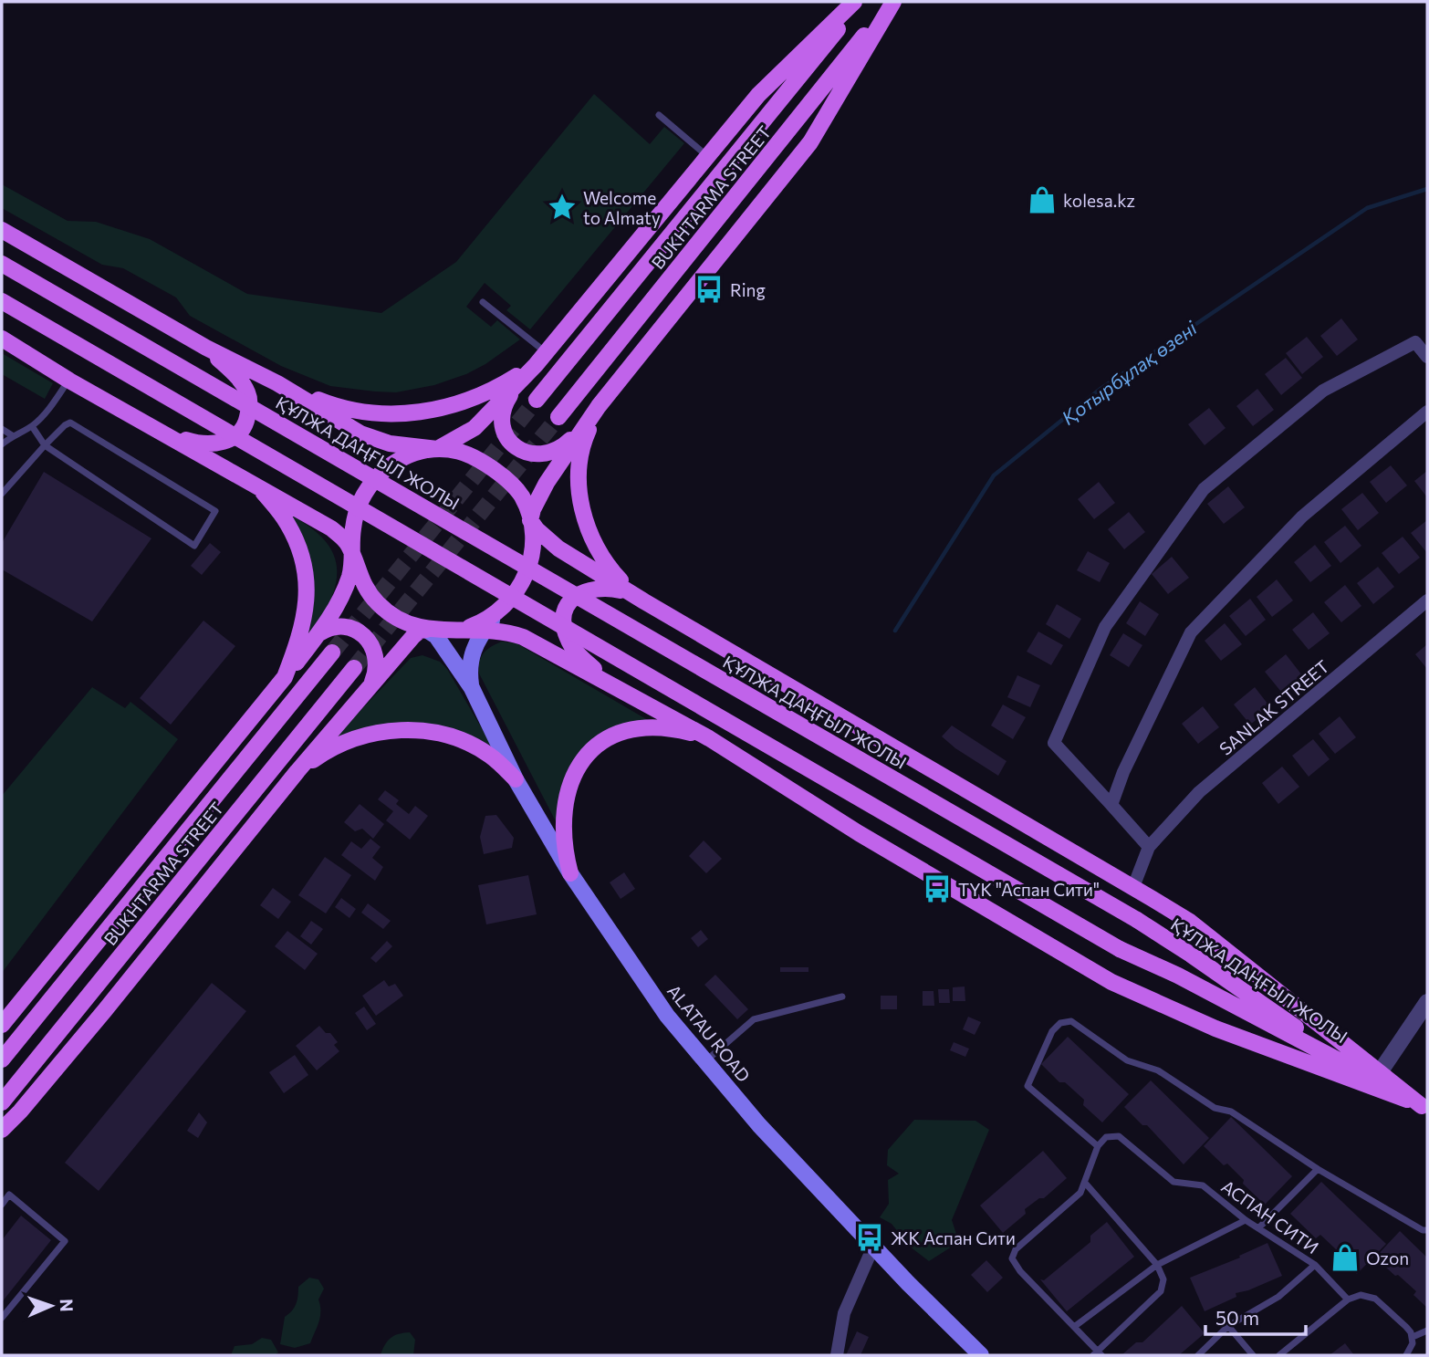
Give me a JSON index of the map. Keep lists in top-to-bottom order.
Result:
{
  "streets": {
    "main road": ["BUKHTARMA STREET", "ҚҰЛЖА ДАҢҒЫЛ ЖОЛЫ", "ALATAU ROAD"],
    "street": ["SANLAK STREET"],
    "lane": ["АСПАН СИТИ"]
  },
  "water": ["Қотырбұлақ өзені"],
  "places": {
    "shop": ["kolesa.kz", "Ozon"],
    "place": ["Welcome to Almaty"],
    "bus stop": ["Ring", "ТҮК \"Аспан Сити\"", "ЖК Аспан Сити"]
  },
  "scale_bar": "50 m",
  "north": "right"
}
